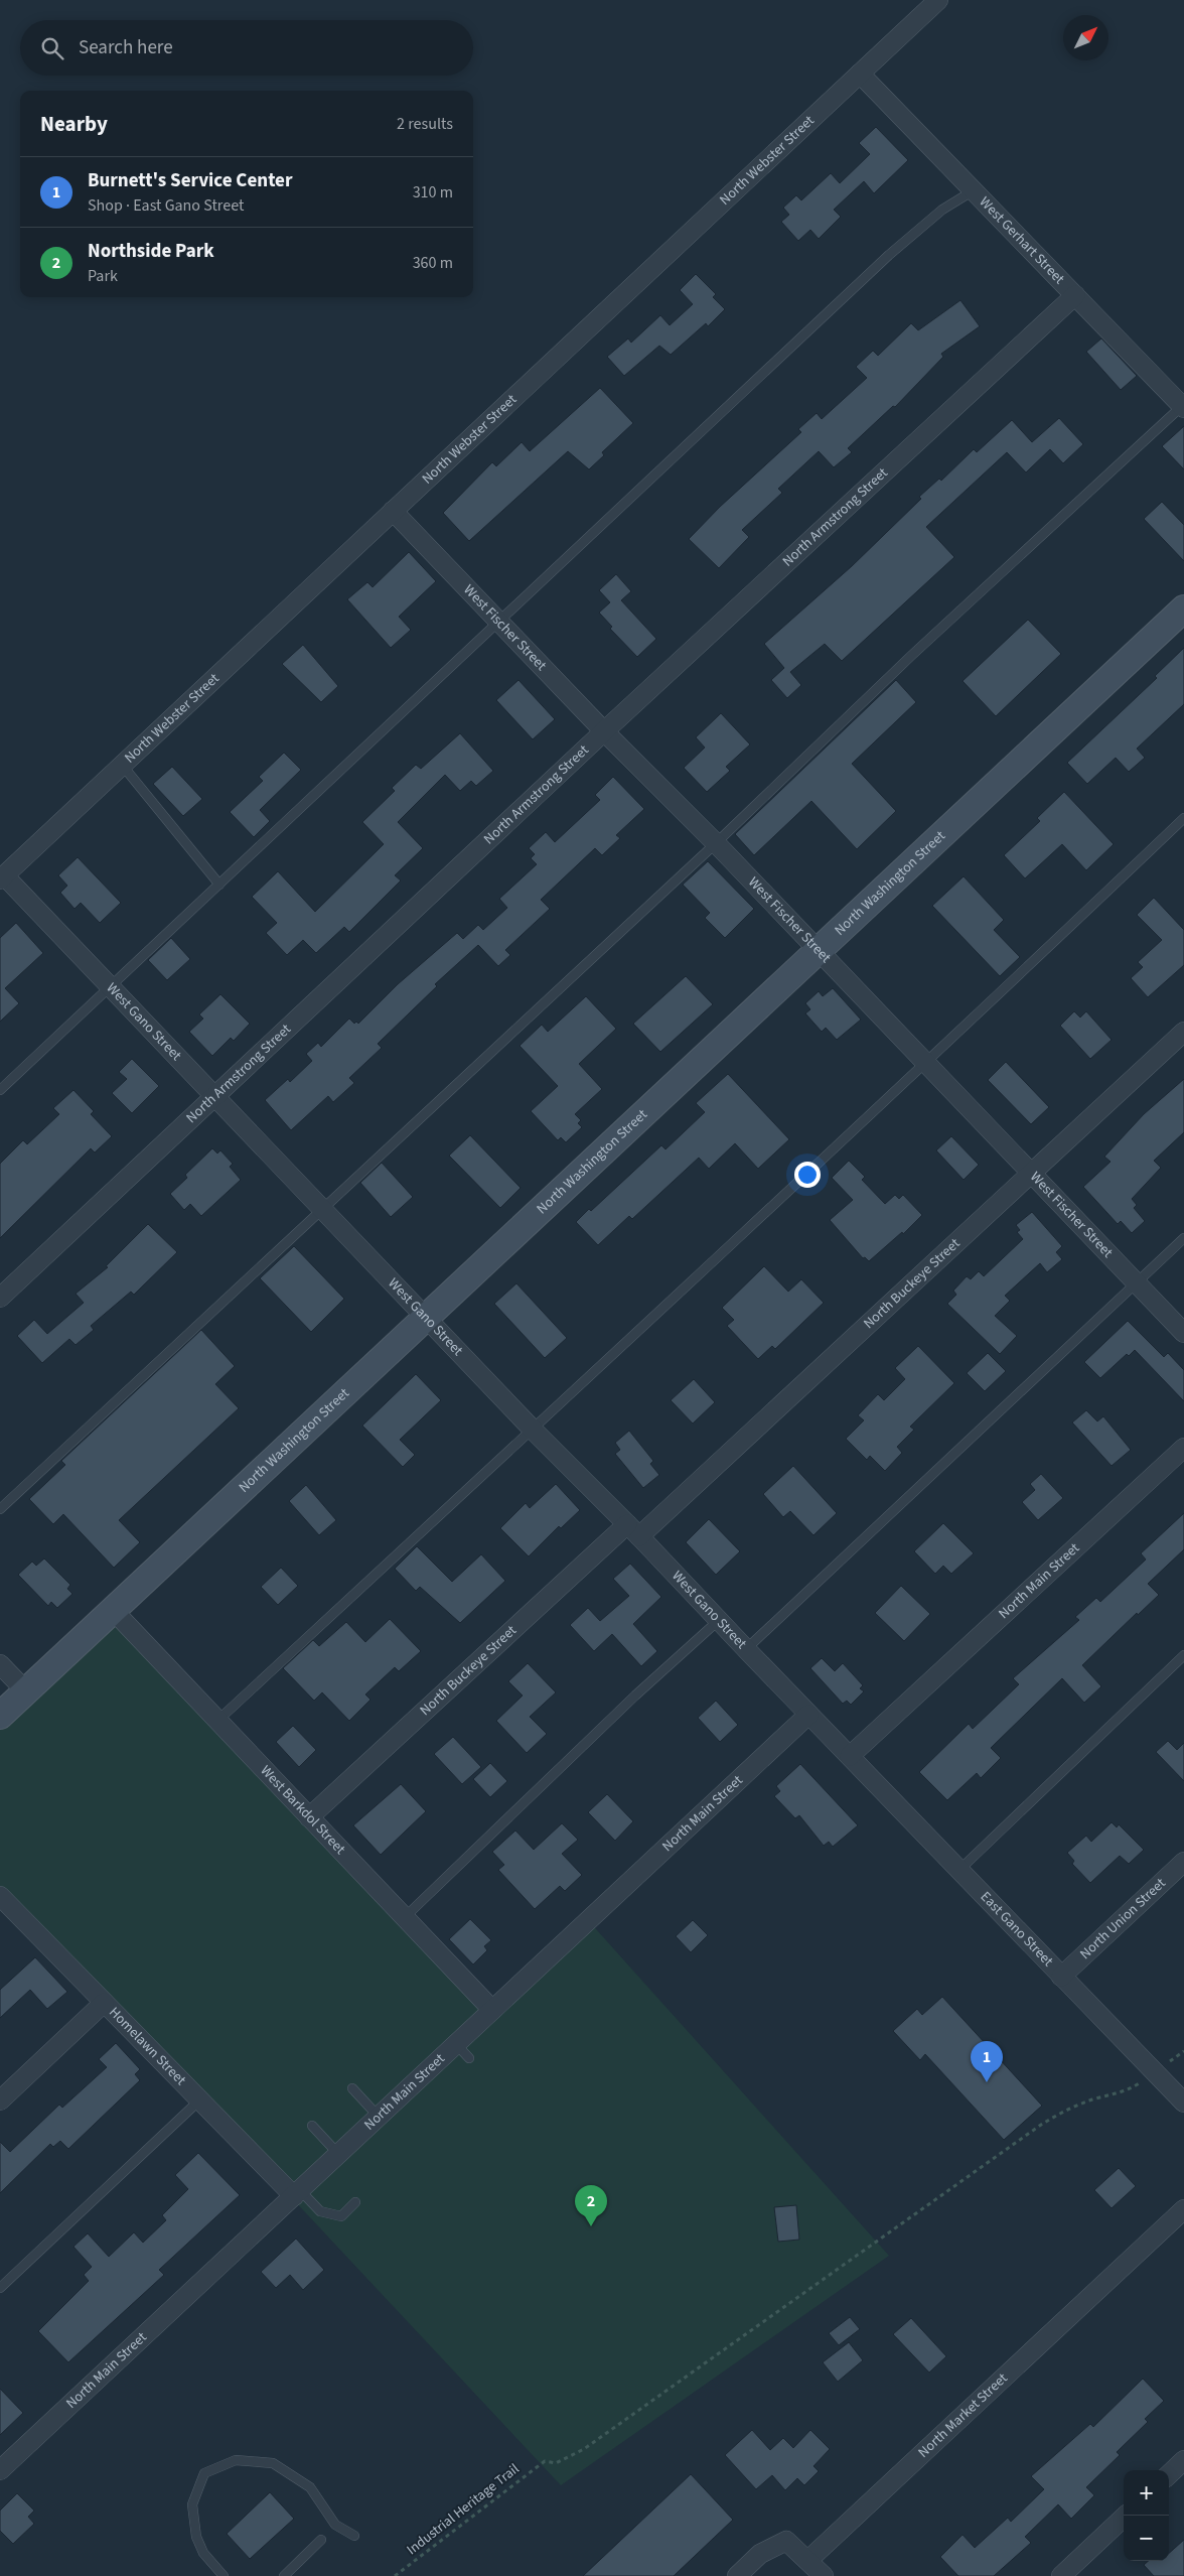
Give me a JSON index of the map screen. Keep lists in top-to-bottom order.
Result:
{
  "streets": {
    "main road": ["North Washington Street"],
    "street": [
      "North Webster Street",
      "West Gerhart Street",
      "North Armstrong Street",
      "West Fischer Street",
      "West Gano Street",
      "North Buckeye Street",
      "North Main Street",
      "West Barkdol Street",
      "North Union Street",
      "East Gano Street",
      "Homelawn Street",
      "North Market Street"
    ],
    "path": ["Industrial Heritage Trail"]
  },
  "crossings": [
    ["North Webster Street", "West Gerhart Street"],
    ["North Webster Street", "West Fischer Street"],
    ["North Webster Street", "West Gano Street"],
    ["West Gerhart Street", "North Armstrong Street"],
    ["North Armstrong Street", "West Fischer Street"],
    ["North Armstrong Street", "West Gano Street"],
    ["West Fischer Street", "North Washington Street"],
    ["West Fischer Street", "North Buckeye Street"],
    ["North Washington Street", "West Gano Street"],
    ["North Washington Street", "West Barkdol Street"],
    ["West Gano Street", "North Buckeye Street"],
    ["West Gano Street", "North Main Street"],
    ["West Gano Street", "East Gano Street"],
    ["North Buckeye Street", "West Barkdol Street"],
    ["North Main Street", "West Barkdol Street"],
    ["North Main Street", "East Gano Street"],
    ["North Main Street", "Homelawn Street"],
    ["North Union Street", "East Gano Street"]
  ],
  "north": "top right",
  "page": {
    "search": "Search here",
    "heading": ["Nearby", "2 results"],
    "list": [
      {
        "mark": "1",
        "name": "Burnett's Service Center",
        "note": "Shop · East Gano Street",
        "value": "310 m"
      },
      {
        "mark": "2",
        "name": "Northside Park",
        "note": "Park",
        "value": "360 m"
      }
    ],
    "pins": ["1", "2"],
    "map_buttons": ["+", "−"]
  }
}
